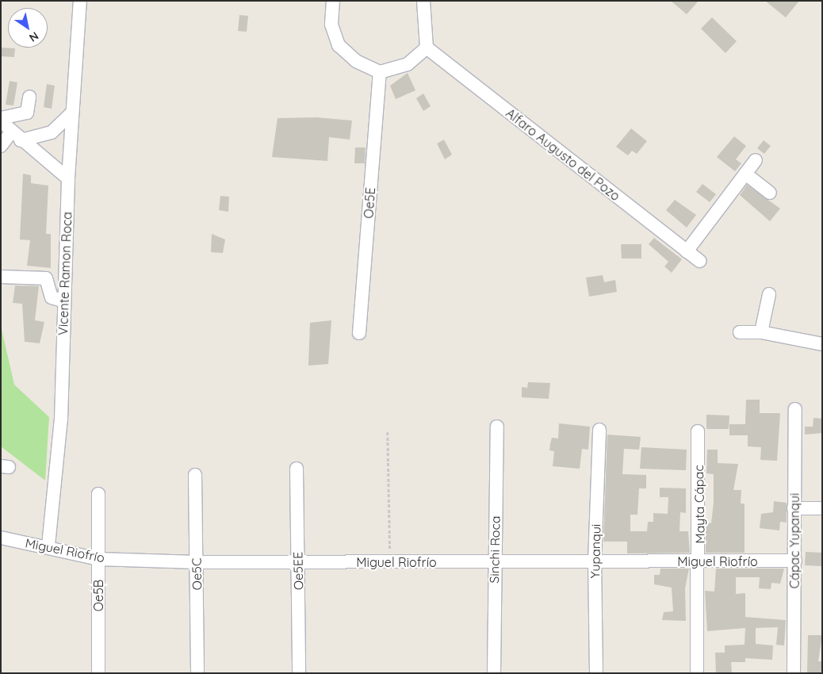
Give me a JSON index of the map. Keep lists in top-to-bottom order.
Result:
{
  "streets": {
    "street": [
      "Alfaro Augusto del Pozo",
      "Oe5E",
      "Vicente Ramon Roca",
      "Mayta Cápac",
      "Cápac Yupanqui",
      "Sinchi Roca",
      "Miguel Riofrío",
      "Yupanqui",
      "Oe5EE",
      "Oe5C",
      "Oe5B"
    ]
  },
  "crossings": [
    ["Vicente Ramon Roca", "Miguel Riofrío"],
    ["Mayta Cápac", "Miguel Riofrío"],
    ["Cápac Yupanqui", "Miguel Riofrío"],
    ["Sinchi Roca", "Miguel Riofrío"],
    ["Miguel Riofrío", "Yupanqui"],
    ["Miguel Riofrío", "Oe5EE"],
    ["Miguel Riofrío", "Oe5C"],
    ["Miguel Riofrío", "Oe5B"]
  ],
  "north": "bottom right"
}
